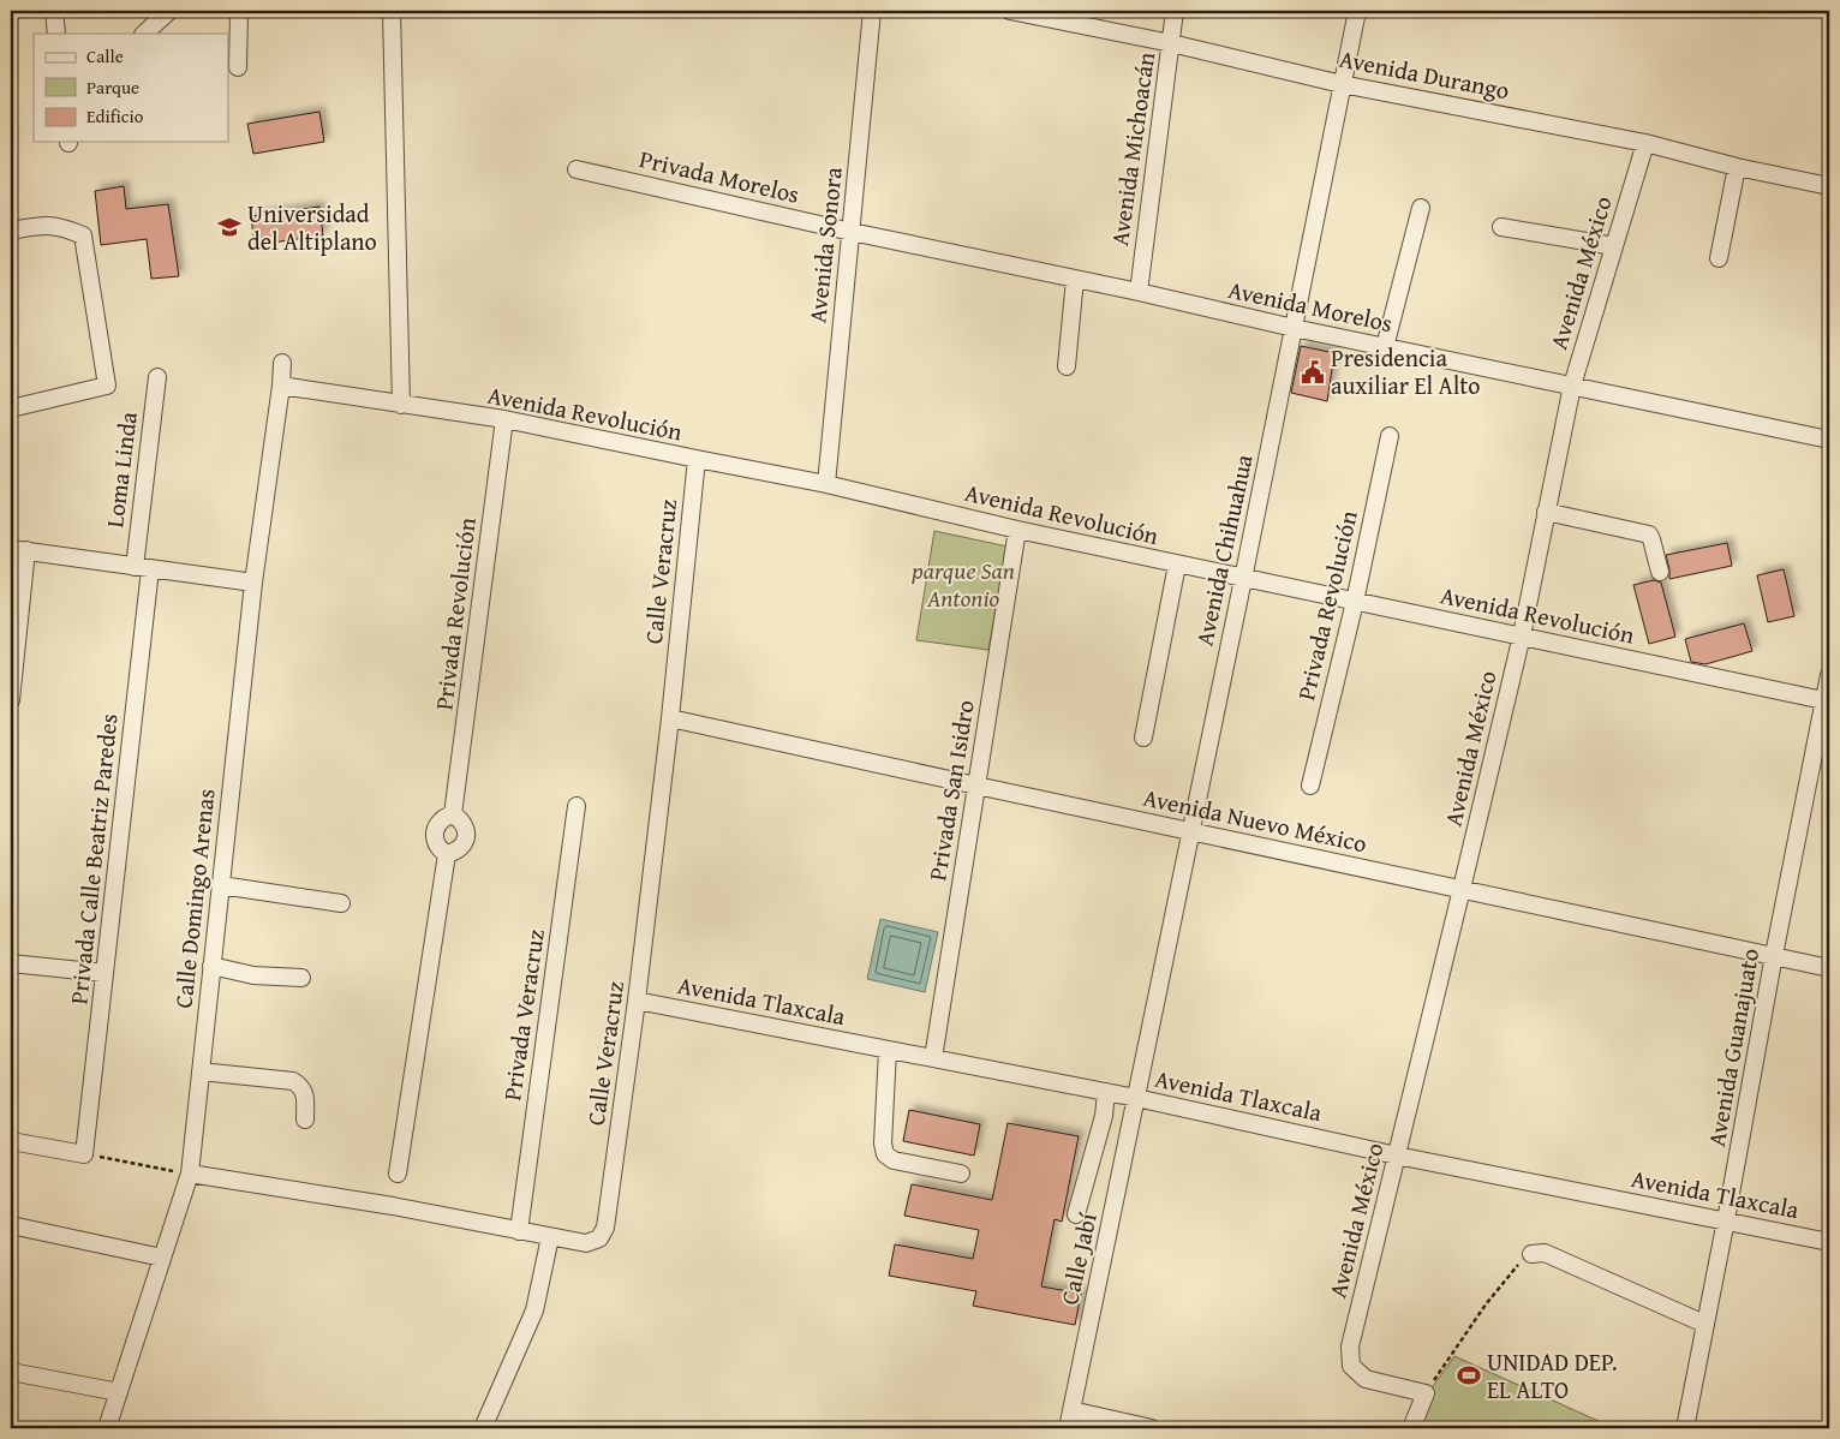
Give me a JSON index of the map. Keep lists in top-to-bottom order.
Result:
{
  "streets": {
    "street": [
      "Avenida Durango",
      "Avenida Michoacán",
      "Privada Morelos",
      "Avenida Sonora",
      "Avenida México",
      "Avenida Morelos",
      "Avenida Revolución",
      "Loma Linda",
      "Avenida Chihuahua",
      "Calle Veracruz",
      "Privada Revolución",
      "Privada San Isidro",
      "Avenida Nuevo México",
      "Privada Calle Beatriz Paredes",
      "Calle Domingo Arenas",
      "Avenida Tlaxcala",
      "Privada Veracruz",
      "Avenida Guanajuato",
      "Calle Jabí"
    ]
  },
  "crossings": [
    ["Avenida Durango", "Avenida Michoacán"],
    ["Avenida Durango", "Avenida México"],
    ["Avenida Durango", "Avenida Chihuahua"],
    ["Avenida Michoacán", "Avenida Morelos"],
    ["Privada Morelos", "Avenida Sonora"],
    ["Privada Morelos", "Avenida Morelos"],
    ["Avenida Sonora", "Avenida Morelos"],
    ["Avenida Sonora", "Avenida Revolución"],
    ["Avenida México", "Avenida Morelos"],
    ["Avenida México", "Avenida Revolución"],
    ["Avenida México", "Avenida Nuevo México"],
    ["Avenida México", "Avenida Tlaxcala"],
    ["Avenida Morelos", "Avenida Chihuahua"],
    ["Avenida Revolución", "Avenida Chihuahua"],
    ["Avenida Revolución", "Calle Veracruz"],
    ["Avenida Revolución", "Privada Revolución"],
    ["Avenida Revolución", "Privada San Isidro"],
    ["Avenida Revolución", "Calle Domingo Arenas"],
    ["Avenida Revolución", "Avenida Guanajuato"],
    ["Loma Linda", "Privada Calle Beatriz Paredes"],
    ["Avenida Chihuahua", "Avenida Nuevo México"],
    ["Avenida Chihuahua", "Avenida Tlaxcala"],
    ["Avenida Chihuahua", "Calle Jabí"],
    ["Calle Veracruz", "Avenida Nuevo México"],
    ["Calle Veracruz", "Calle Domingo Arenas"],
    ["Calle Veracruz", "Avenida Tlaxcala"],
    ["Calle Veracruz", "Privada Veracruz"],
    ["Privada San Isidro", "Avenida Nuevo México"],
    ["Privada San Isidro", "Avenida Tlaxcala"],
    ["Avenida Nuevo México", "Avenida Guanajuato"],
    ["Avenida Tlaxcala", "Avenida Guanajuato"],
    ["Avenida Tlaxcala", "Calle Jabí"]
  ],
  "parks": ["parque San Antonio"],
  "places": {
    "school or university": ["Universidad del Altiplano"],
    "public building": ["Presidencia auxiliar El Alto"],
    "sports": ["UNIDAD DEP. EL ALTO"]
  },
  "legend": ["Calle", "Parque", "Edificio"]
}
